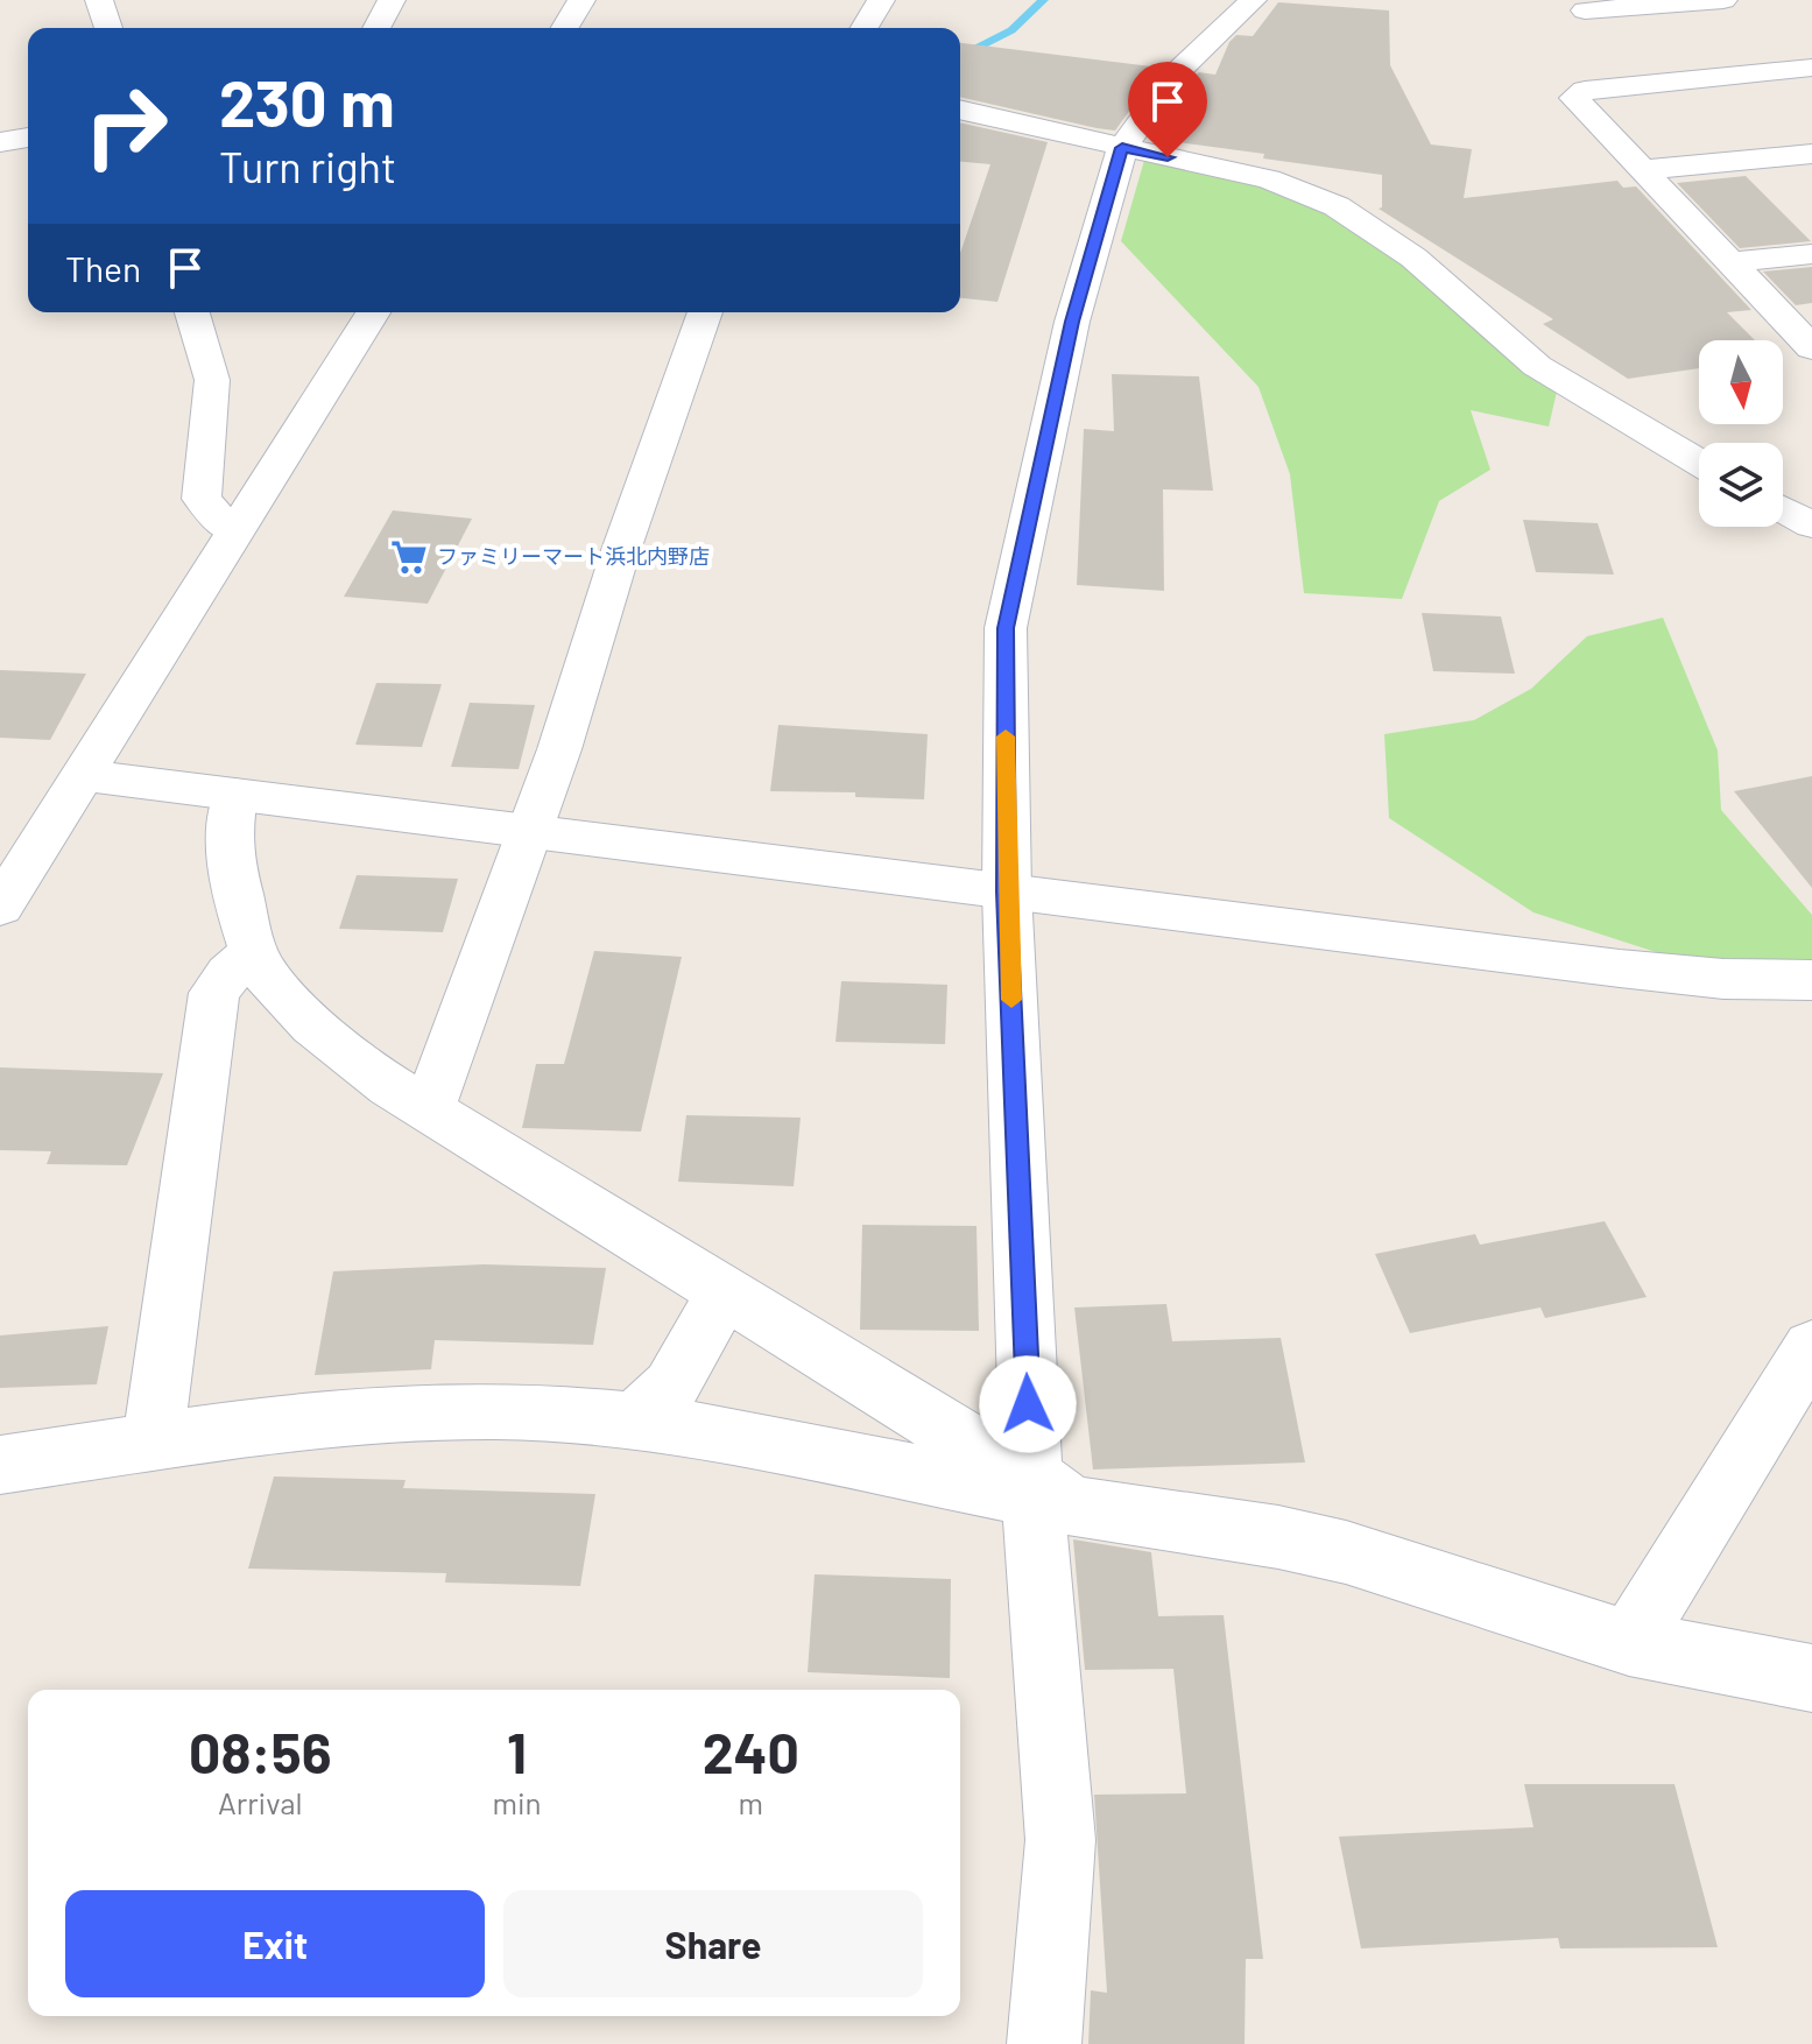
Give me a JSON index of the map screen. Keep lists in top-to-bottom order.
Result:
{
  "places": {
    "supermarket": ["ファミリーマート浜北内野店"]
  },
  "north": "bottom",
  "page": {
    "turn": ["230 m", "Turn right"],
    "then": "Then",
    "eta": [
      "08:56",
      "Arrival",
      "1",
      "min",
      "240",
      "m"
    ],
    "buttons": ["Exit", "Share"]
  }
}
